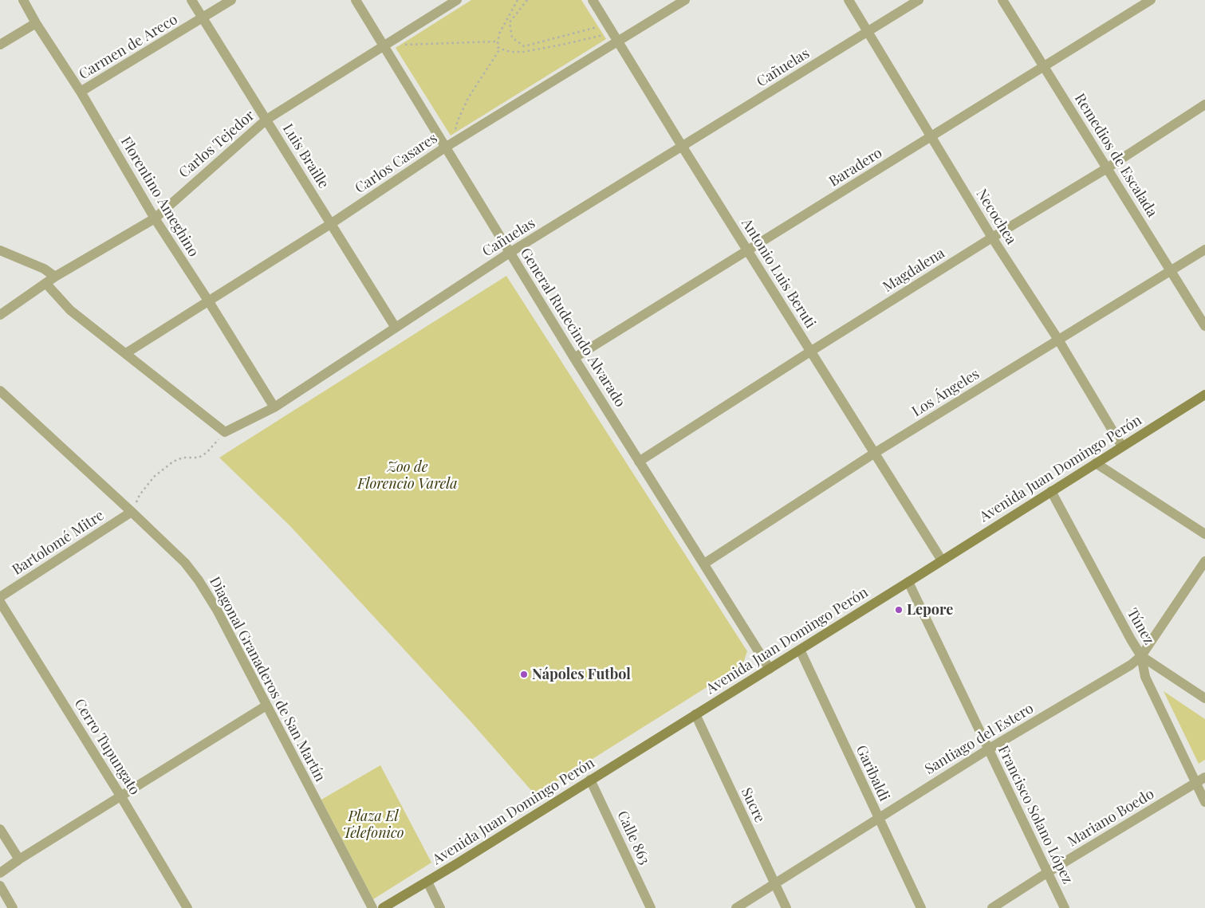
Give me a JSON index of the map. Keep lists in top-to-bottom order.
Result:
{
  "streets": {
    "main road": ["Avenida Juan Domingo Perón"],
    "street": [
      "Carmen de Areco",
      "Cañuelas",
      "Carlos Tejedor",
      "Remedios de Escalada",
      "Luis Braille",
      "Carlos Casares",
      "Baradero",
      "Florentino Ameghino",
      "Necochea",
      "Magdalena",
      "Antonio Luis Beruti",
      "General Rudecindo Alvarado",
      "Los Ángeles",
      "Bartolomé Mitre",
      "Túnez",
      "Diagonal Granaderos de San Martín",
      "Santiago del Estero",
      "Cerro Tupungato",
      "Garibaldi",
      "Sucre",
      "Francisco Solano López",
      "Mariano Boedo",
      "Calle 863"
    ]
  },
  "crossings": [
    ["Carmen de Areco", "Luis Braille"],
    ["Carmen de Areco", "Florentino Ameghino"],
    ["Cañuelas", "Luis Braille"],
    ["Cañuelas", "Florentino Ameghino"],
    ["Cañuelas", "Necochea"],
    ["Cañuelas", "Antonio Luis Beruti"],
    ["Cañuelas", "General Rudecindo Alvarado"],
    ["Carlos Tejedor", "Luis Braille"],
    ["Carlos Tejedor", "Florentino Ameghino"],
    ["Carlos Tejedor", "General Rudecindo Alvarado"],
    ["Remedios de Escalada", "Baradero"],
    ["Remedios de Escalada", "Magdalena"],
    ["Remedios de Escalada", "Los Ángeles"],
    ["Luis Braille", "Carlos Casares"],
    ["Carlos Casares", "Florentino Ameghino"],
    ["Carlos Casares", "Antonio Luis Beruti"],
    ["Carlos Casares", "General Rudecindo Alvarado"],
    ["Baradero", "Necochea"],
    ["Baradero", "Antonio Luis Beruti"],
    ["Baradero", "General Rudecindo Alvarado"],
    ["Necochea", "Magdalena"],
    ["Necochea", "Los Ángeles"],
    ["Necochea", "Avenida Juan Domingo Perón"],
    ["Magdalena", "Antonio Luis Beruti"],
    ["Magdalena", "General Rudecindo Alvarado"],
    ["Antonio Luis Beruti", "Los Ángeles"],
    ["Antonio Luis Beruti", "Avenida Juan Domingo Perón"],
    ["General Rudecindo Alvarado", "Los Ángeles"],
    ["General Rudecindo Alvarado", "Avenida Juan Domingo Perón"],
    ["Avenida Juan Domingo Perón", "Túnez"],
    ["Avenida Juan Domingo Perón", "Garibaldi"],
    ["Avenida Juan Domingo Perón", "Sucre"],
    ["Avenida Juan Domingo Perón", "Francisco Solano López"],
    ["Avenida Juan Domingo Perón", "Calle 863"],
    ["Bartolomé Mitre", "Diagonal Granaderos de San Martín"],
    ["Túnez", "Santiago del Estero"],
    ["Túnez", "Mariano Boedo"],
    ["Santiago del Estero", "Garibaldi"],
    ["Santiago del Estero", "Sucre"],
    ["Santiago del Estero", "Francisco Solano López"],
    ["Francisco Solano López", "Mariano Boedo"]
  ],
  "parks": ["Zoo de Florencio Varela", "Plaza El Telefonico"],
  "places": ["Lepore", "Nápoles Futbol"]
}
